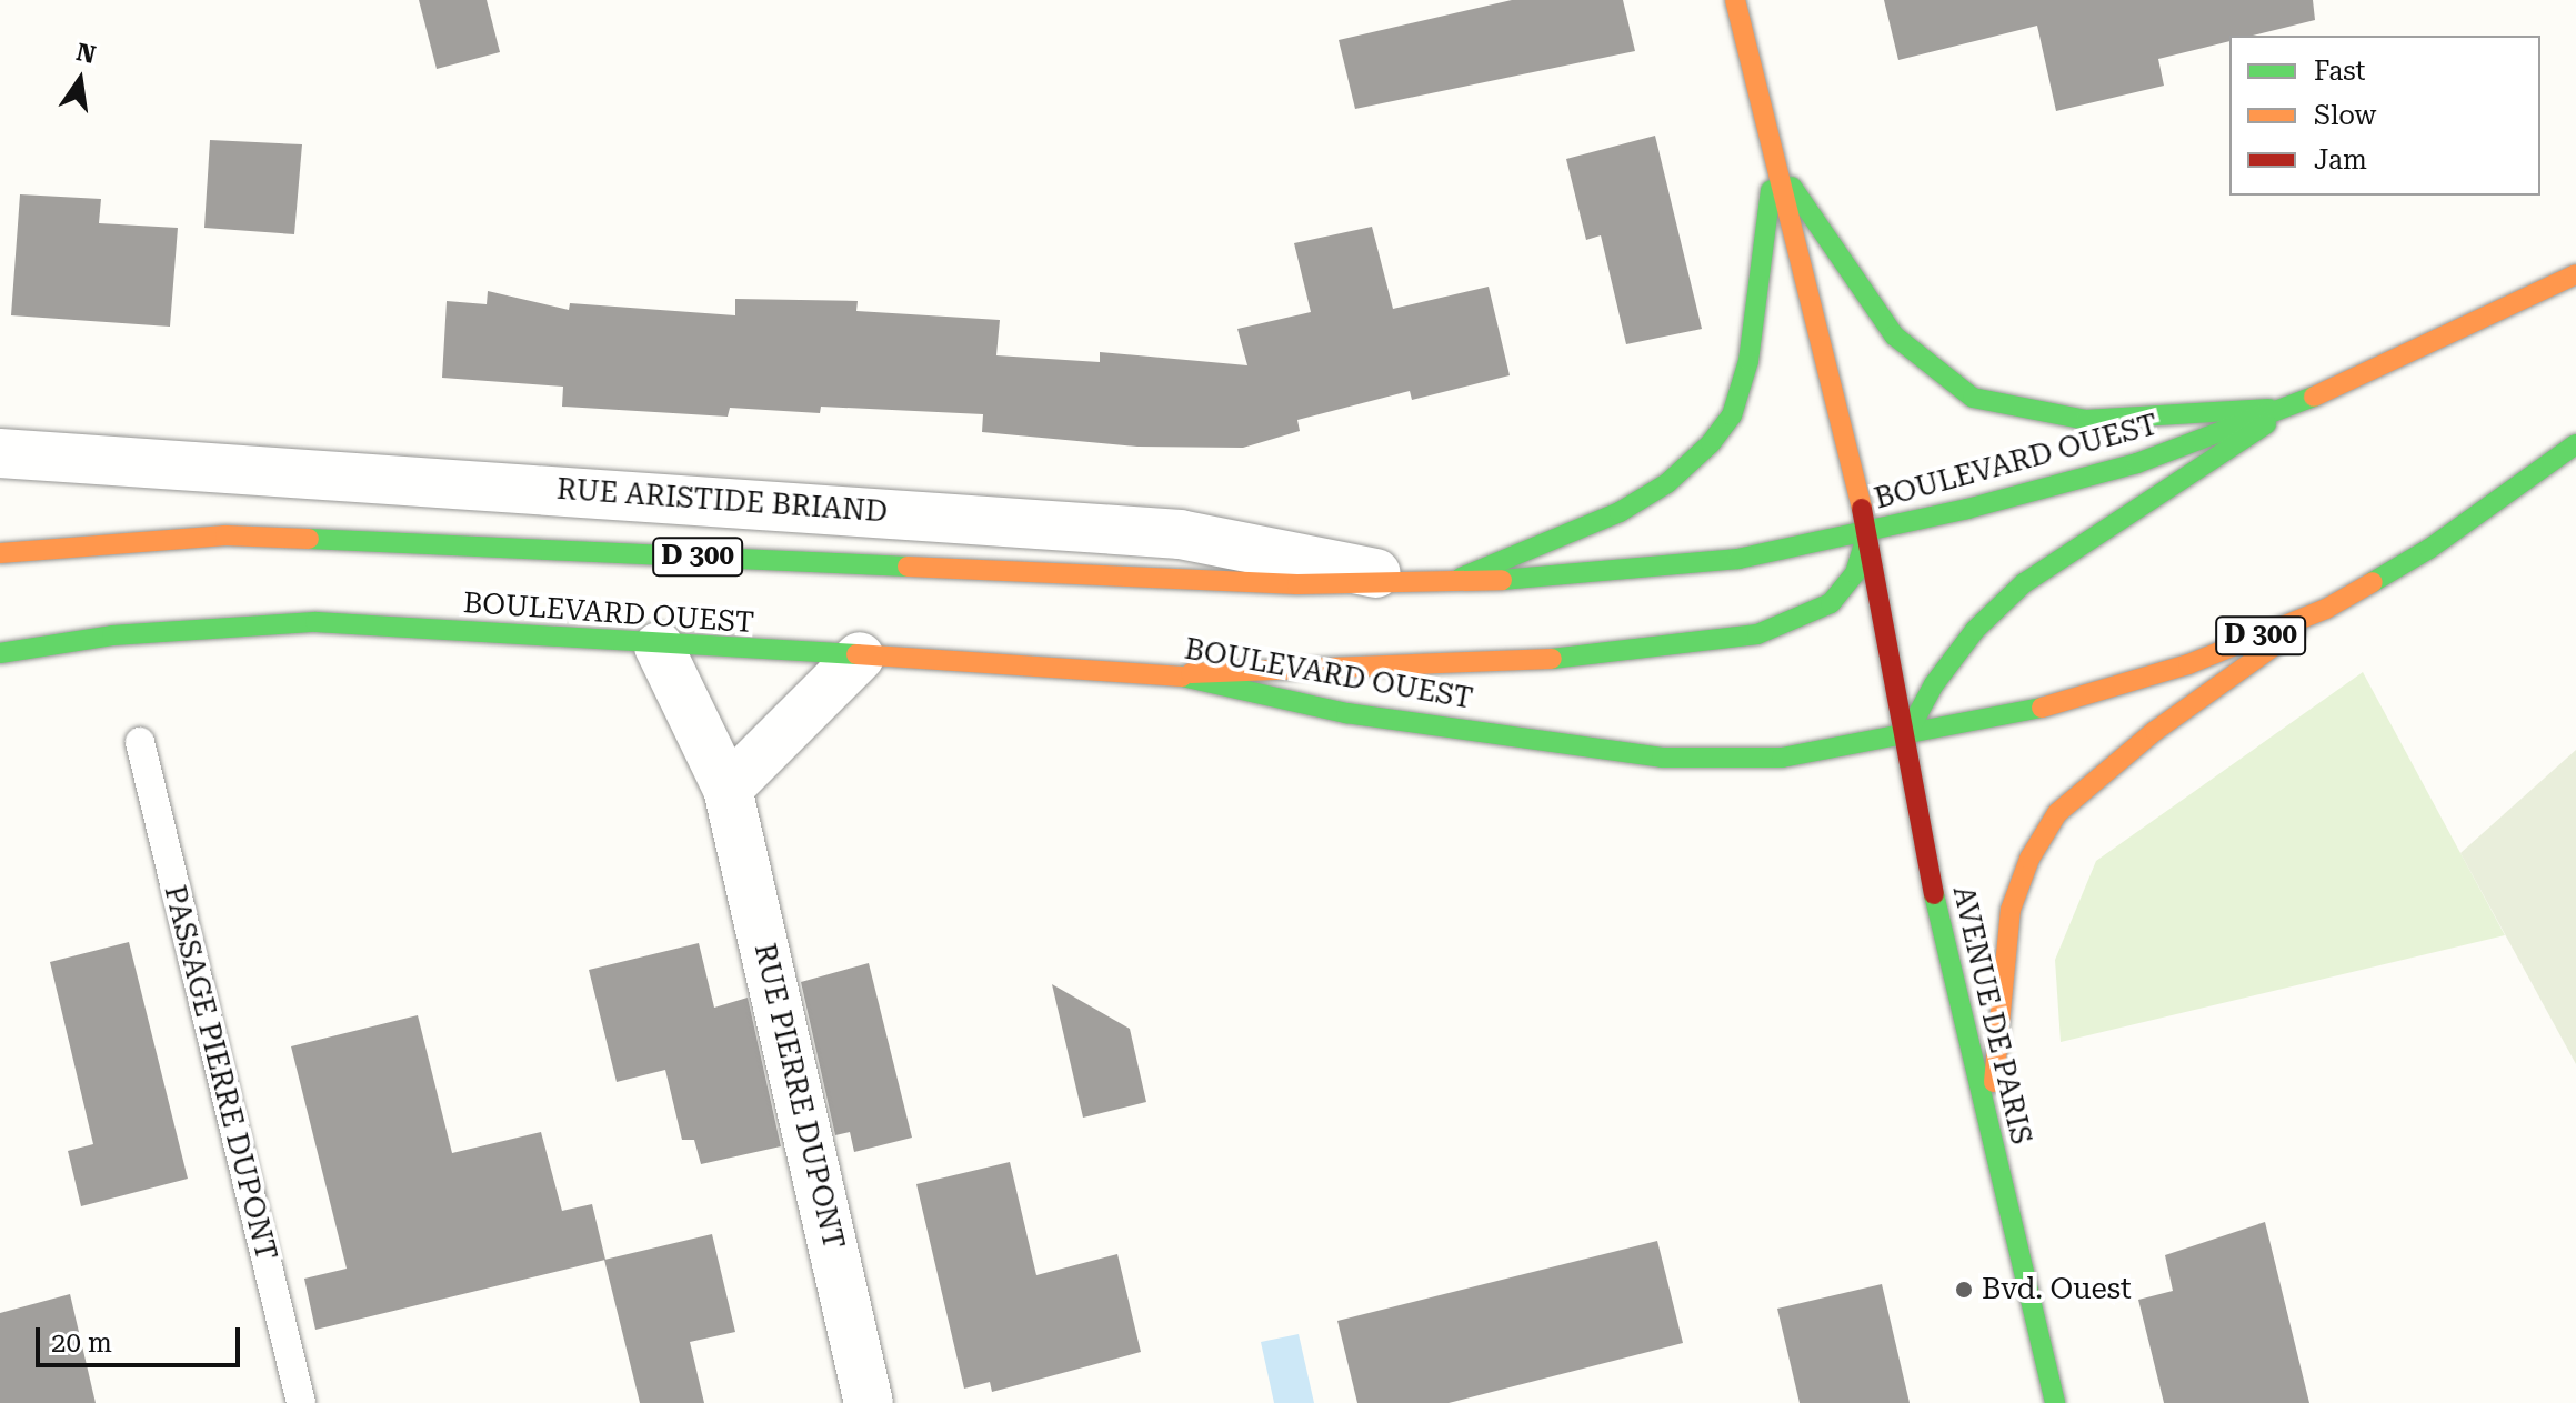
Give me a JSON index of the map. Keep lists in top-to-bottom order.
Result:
{
  "streets": {
    "main road": ["BOULEVARD OUEST", "D 300", "AVENUE DE PARIS"],
    "street": ["RUE ARISTIDE BRIAND", "RUE PIERRE DUPONT"],
    "lane": ["PASSAGE PIERRE DUPONT"]
  },
  "crossings": [
    ["BOULEVARD OUEST", "RUE ARISTIDE BRIAND"],
    ["BOULEVARD OUEST", "AVENUE DE PARIS"],
    ["BOULEVARD OUEST", "RUE PIERRE DUPONT"]
  ],
  "places": ["Bvd. Ouest"],
  "legend": ["Fast", "Slow", "Jam"],
  "scale_bar": "20 m",
  "north": "top"
}
